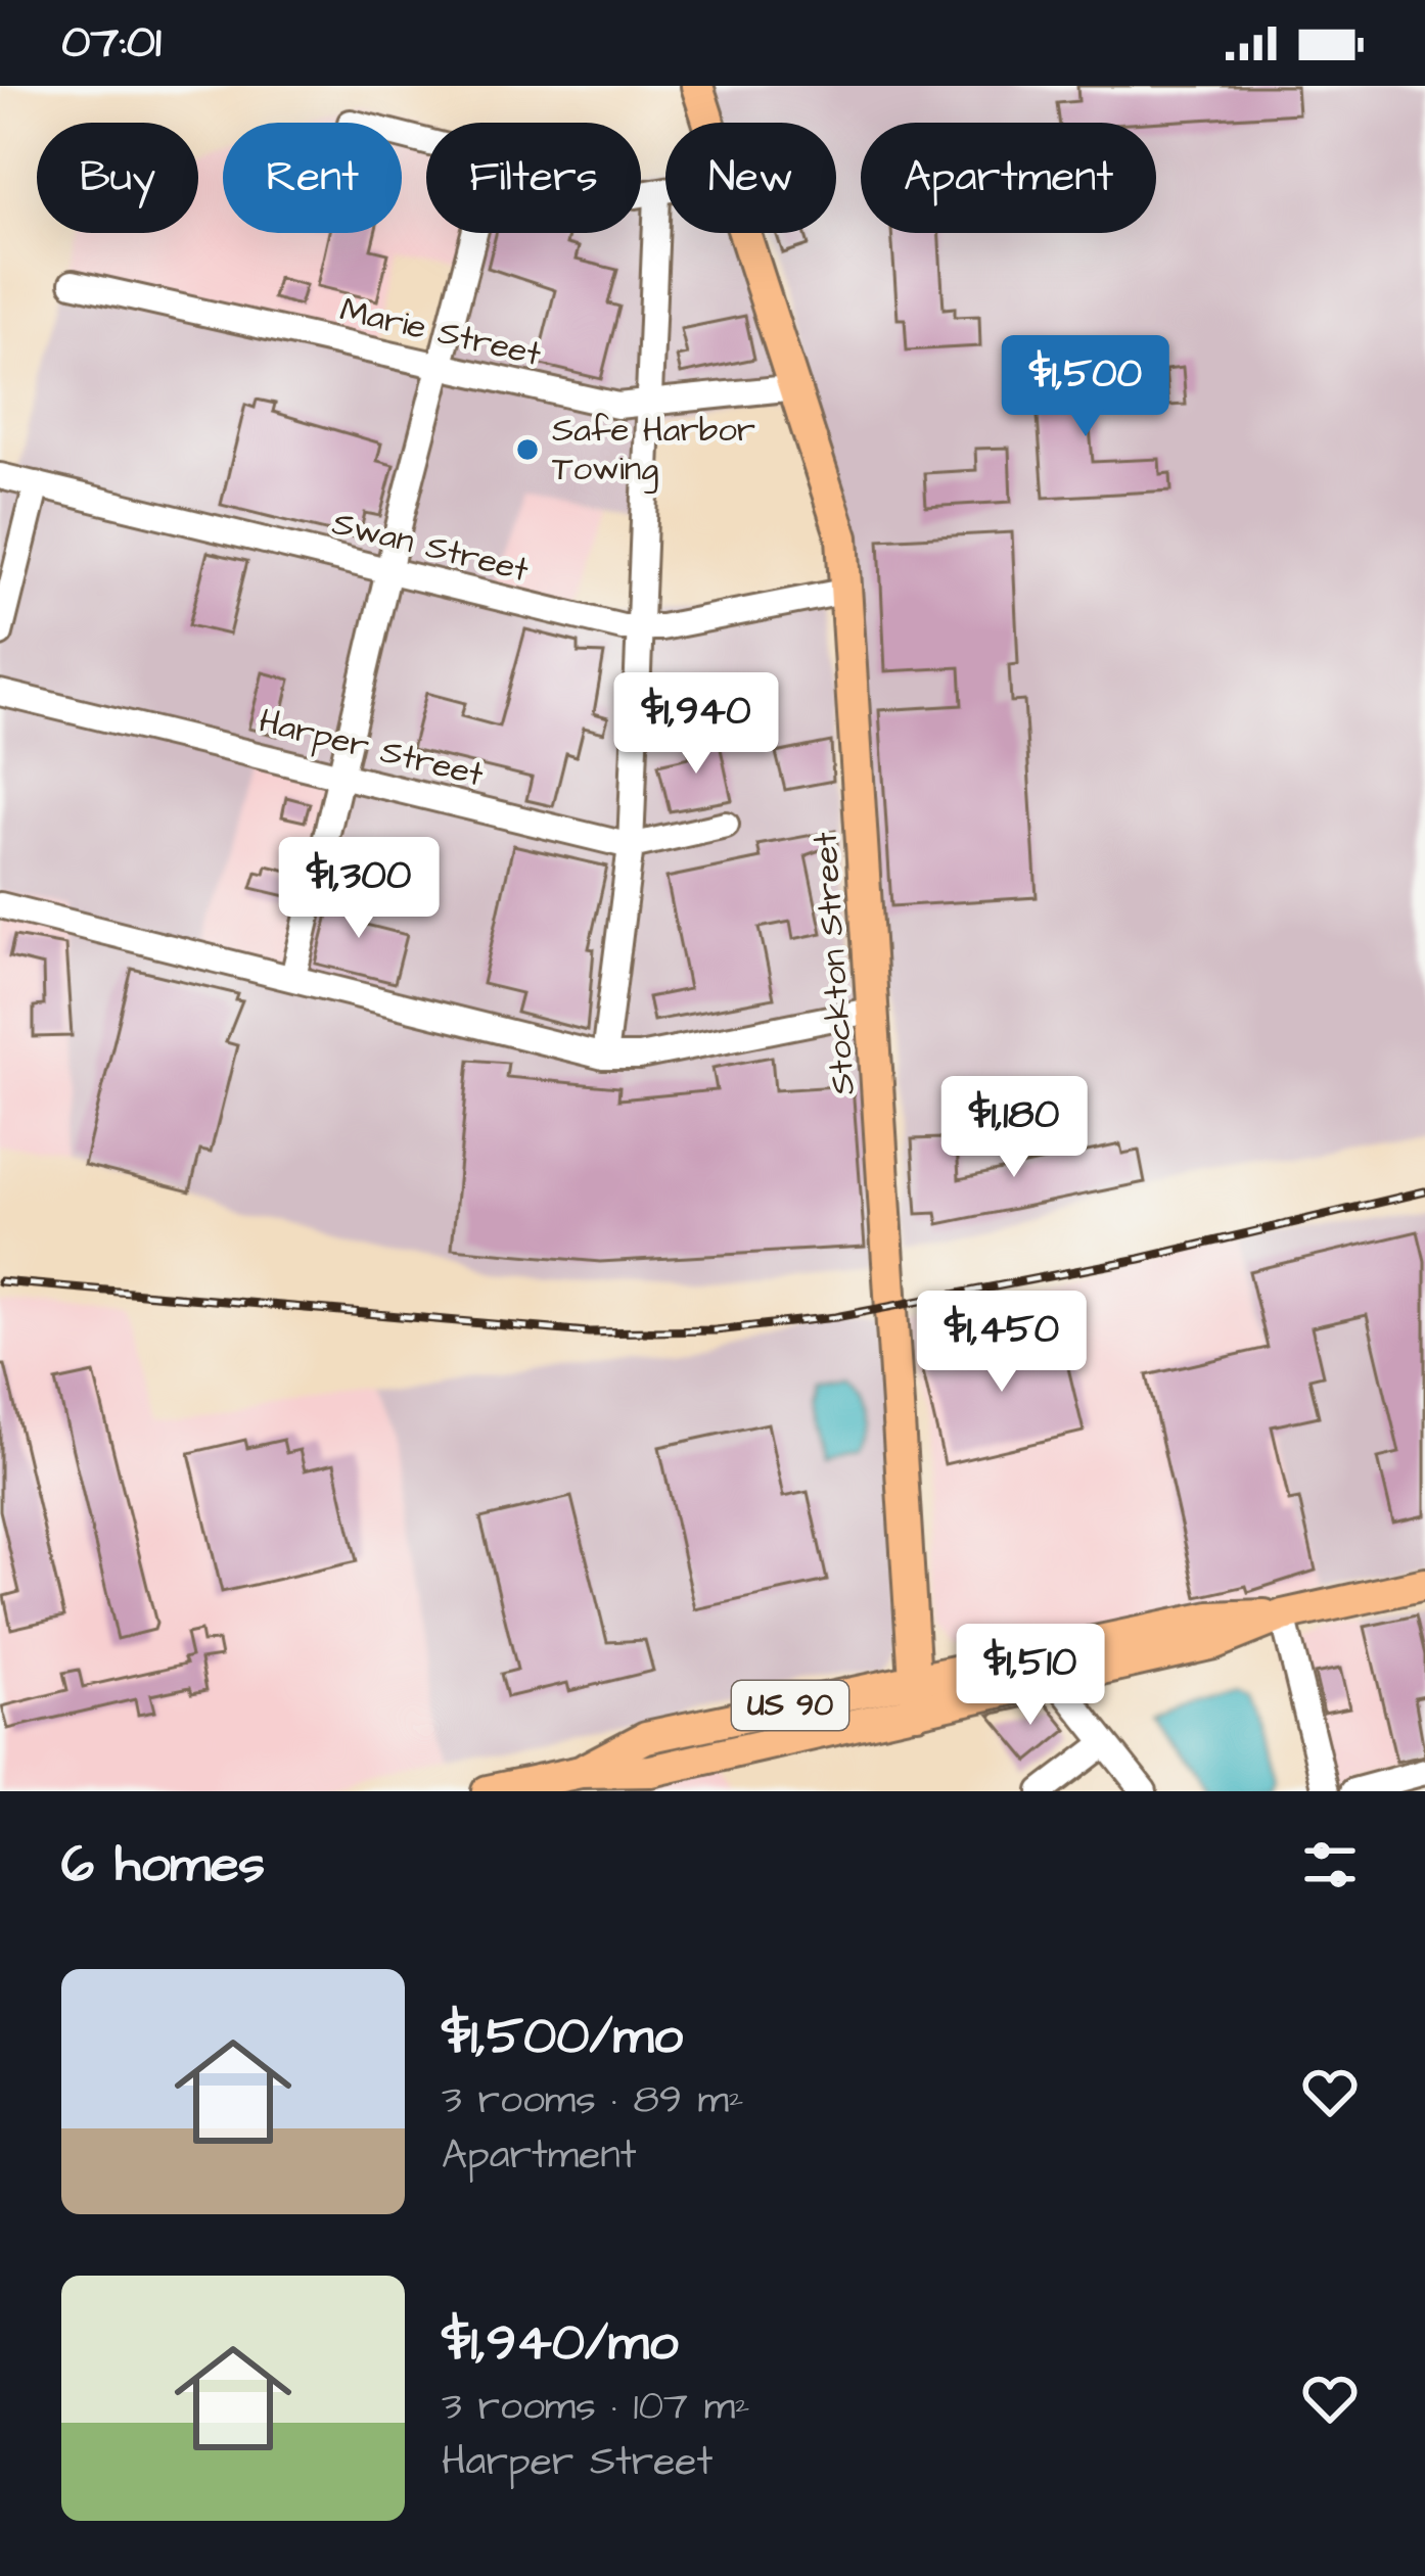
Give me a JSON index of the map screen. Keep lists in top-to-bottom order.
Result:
{
  "streets": {
    "main road": ["Stockton Street", "US 90"],
    "street": ["Marie Street", "Swan Street", "Harper Street"]
  },
  "crossings": [
    ["Marie Street", "Stockton Street"],
    ["Swan Street", "Stockton Street"],
    ["Stockton Street", "US 90"]
  ],
  "places": ["Safe Harbor Towing"],
  "page": {
    "status": "07:01",
    "chip": [
      "Buy",
      "Rent",
      "Filters",
      "New",
      "Apartment"
    ],
    "price": [
      "$1,500",
      "$1,940",
      "$1,300",
      "$1,180",
      "$1,450",
      "$1,510"
    ],
    "heading": "6 homes",
    "list": [
      {
        "name": "$1,500/mo",
        "note": "3 rooms · 89 m² · Apartment"
      },
      {
        "name": "$1,940/mo",
        "note": "3 rooms · 107 m² · Harper Street"
      }
    ]
  }
}
